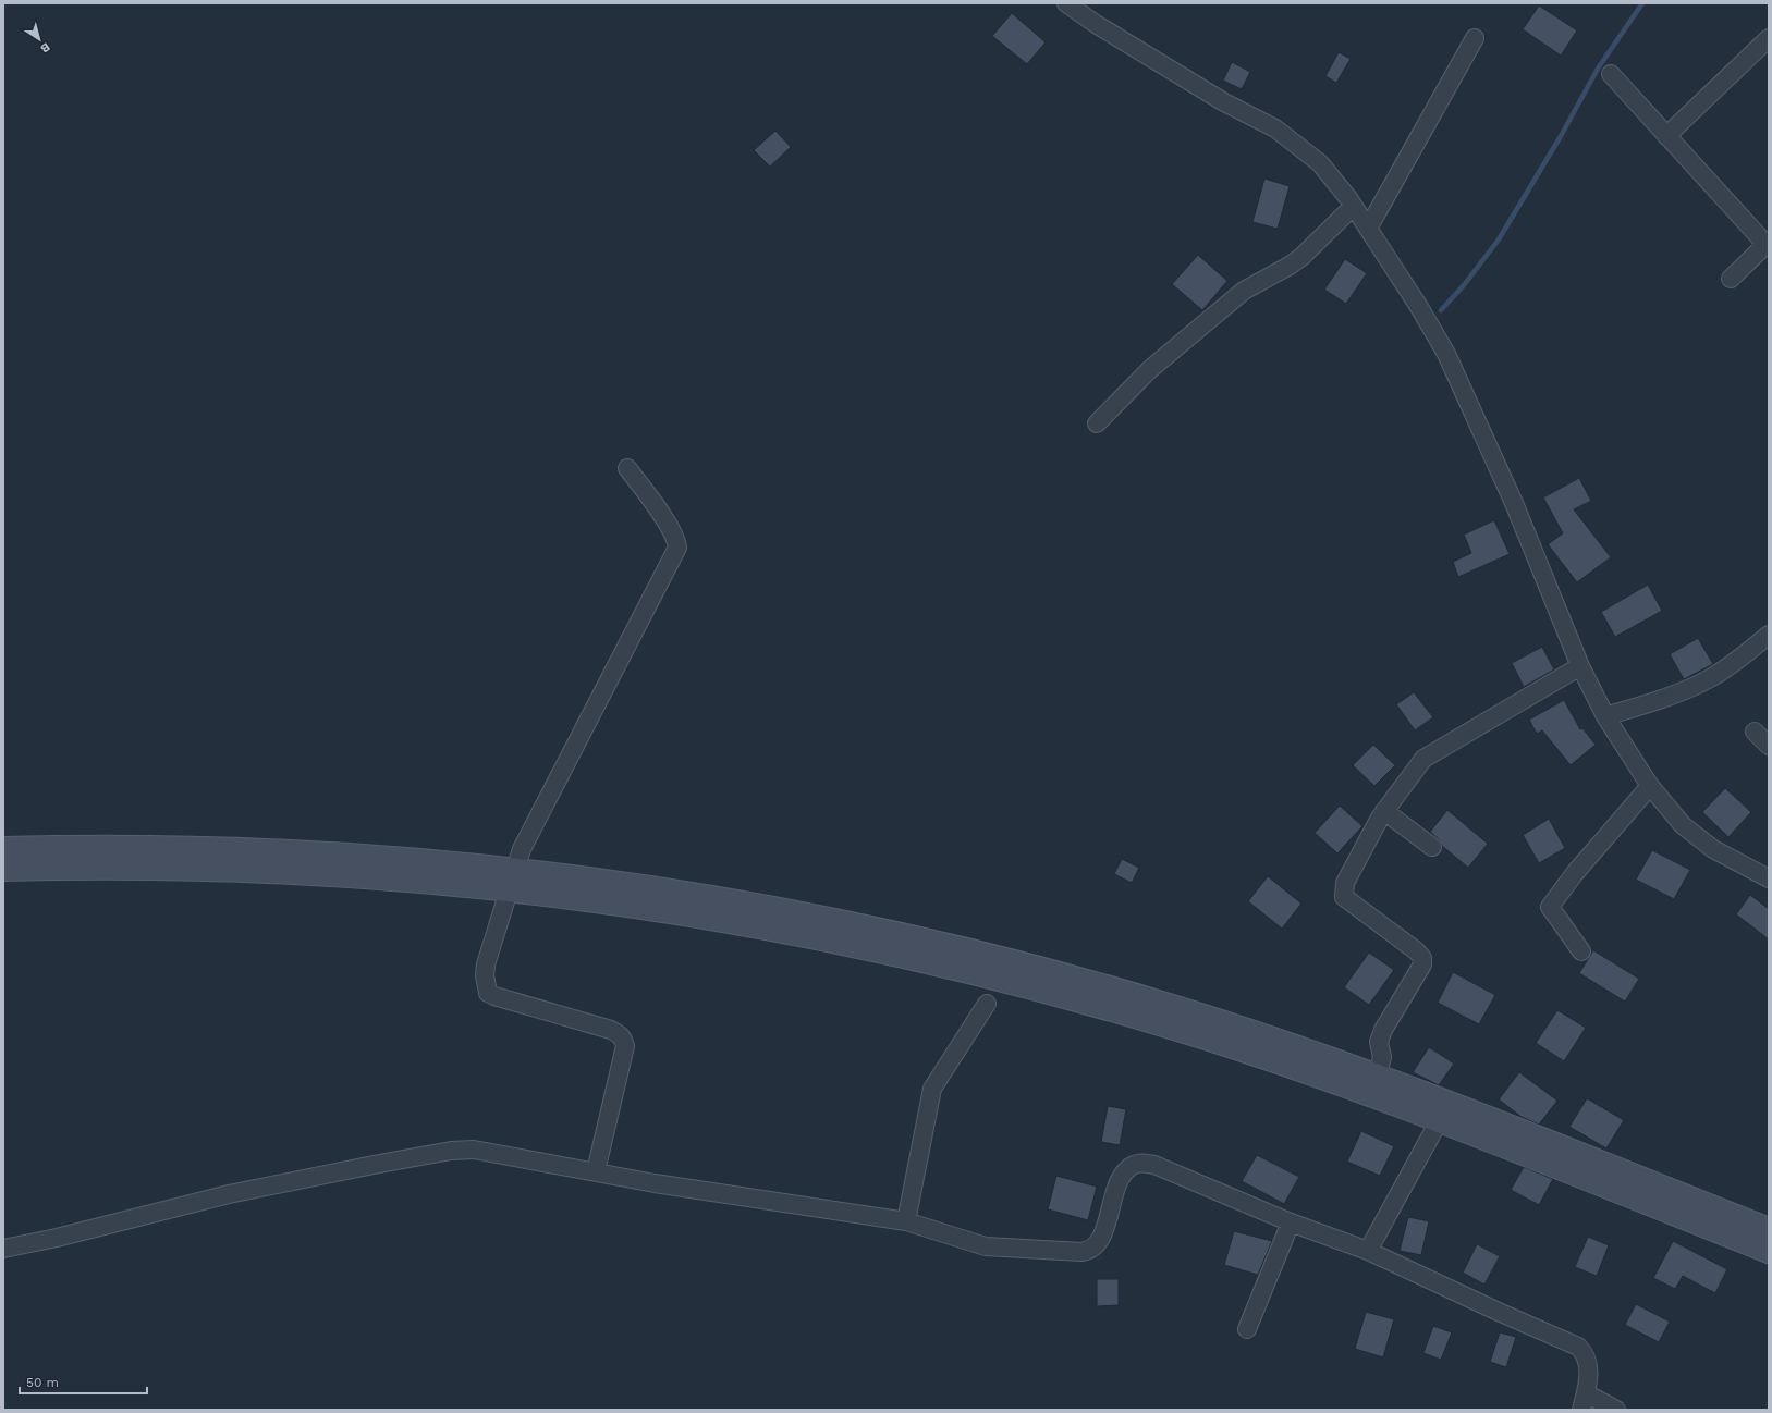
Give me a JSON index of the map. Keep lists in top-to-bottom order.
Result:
{
  "scale_bar": "50 m",
  "north": "bottom right"
}
